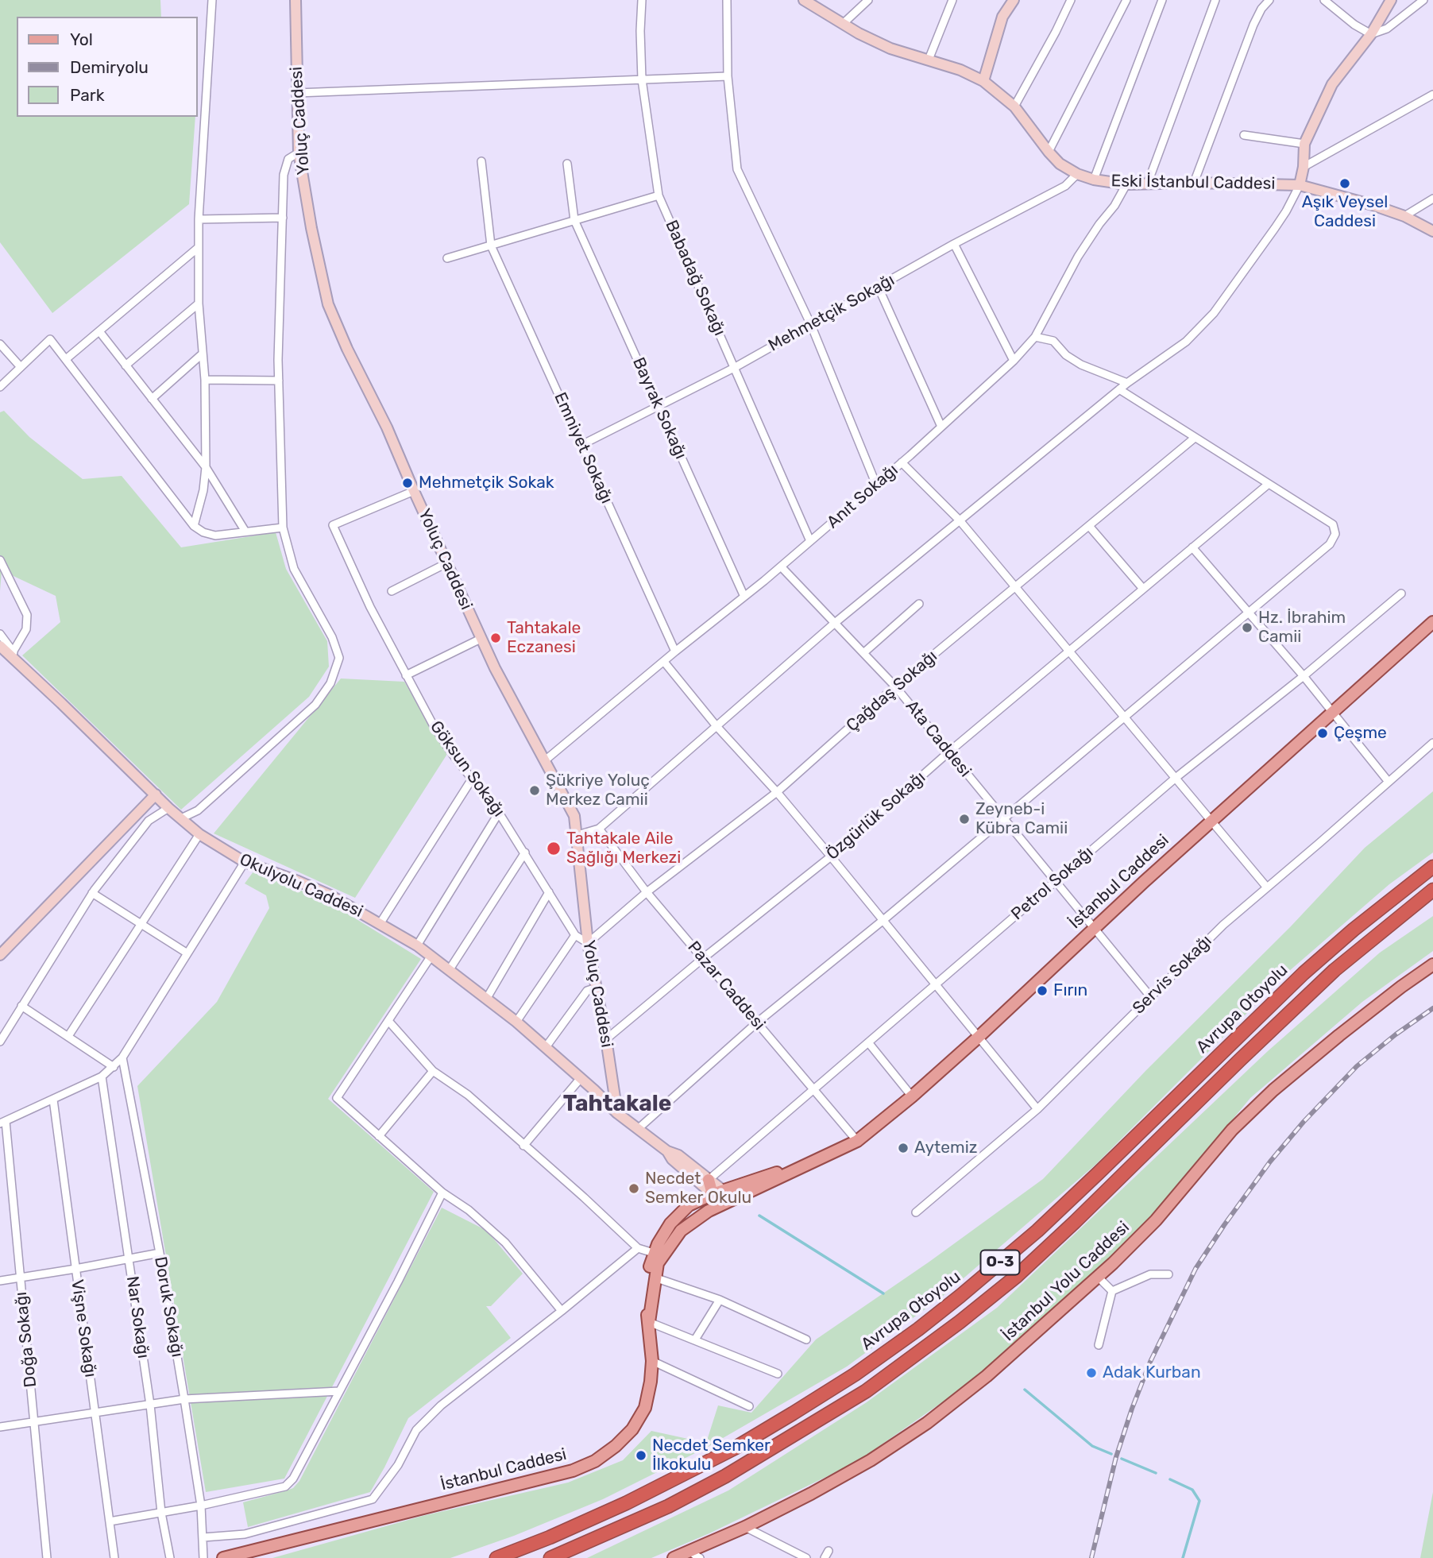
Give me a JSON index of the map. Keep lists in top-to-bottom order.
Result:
{
  "streets": {
    "highway": ["Avrupa Otoyolu", "O-3"],
    "main road": ["İstanbul Caddesi", "İstanbul Yolu Caddesi"],
    "street": [
      "Yoluç Caddesi",
      "Eski İstanbul Caddesi",
      "Babadağ Sokağı",
      "Mehmetçik Sokağı",
      "Bayrak Sokağı",
      "Emniyet Sokağı",
      "Anıt Sokağı",
      "Çağdaş Sokağı",
      "Ata Caddesi",
      "Göksun Sokağı",
      "Özgürlük Sokağı",
      "Petrol Sokağı",
      "Okulyolu Caddesi",
      "Servis Sokağı",
      "Pazar Caddesi",
      "Doruk Sokağı",
      "Nar Sokağı",
      "Vişne Sokağı",
      "Doğa Sokağı"
    ]
  },
  "crossings": [
    ["Yoluç Caddesi", "Anıt Sokağı"],
    ["Yoluç Caddesi", "Çağdaş Sokağı"],
    ["Yoluç Caddesi", "Göksun Sokağı"],
    ["Yoluç Caddesi", "Özgürlük Sokağı"],
    ["Yoluç Caddesi", "Okulyolu Caddesi"],
    ["Eski İstanbul Caddesi", "Mehmetçik Sokağı"],
    ["Eski İstanbul Caddesi", "Anıt Sokağı"],
    ["Babadağ Sokağı", "Mehmetçik Sokağı"],
    ["Babadağ Sokağı", "Anıt Sokağı"],
    ["Mehmetçik Sokağı", "Bayrak Sokağı"],
    ["Mehmetçik Sokağı", "Emniyet Sokağı"],
    ["Bayrak Sokağı", "Anıt Sokağı"],
    ["Emniyet Sokağı", "Anıt Sokağı"],
    ["Anıt Sokağı", "Ata Caddesi"],
    ["Çağdaş Sokağı", "Ata Caddesi"],
    ["Çağdaş Sokağı", "Göksun Sokağı"],
    ["Çağdaş Sokağı", "Pazar Caddesi"],
    ["Ata Caddesi", "Özgürlük Sokağı"],
    ["Ata Caddesi", "İstanbul Caddesi"],
    ["Ata Caddesi", "Petrol Sokağı"],
    ["Ata Caddesi", "Servis Sokağı"],
    ["Özgürlük Sokağı", "Pazar Caddesi"],
    ["İstanbul Caddesi", "Pazar Caddesi"],
    ["Petrol Sokağı", "Pazar Caddesi"]
  ],
  "districts": ["Tahtakale"],
  "places": [
    "Aşık Veysel Caddesi",
    "Mehmetçik Sokak",
    "Hz. İbrahim Camii",
    "Tahtakale Eczanesi",
    "Çeşme",
    "Şükriye Yoluç Merkez Camii",
    "Zeyneb-i Kübra Camii",
    "Tahtakale Aile Sağlığı Merkezi",
    "Fırın",
    "Aytemiz",
    "Necdet Semker Okulu",
    "Adak Kurban",
    "Necdet Semker İlkokulu"
  ],
  "legend": ["Yol", "Demiryolu", "Park"]
}
